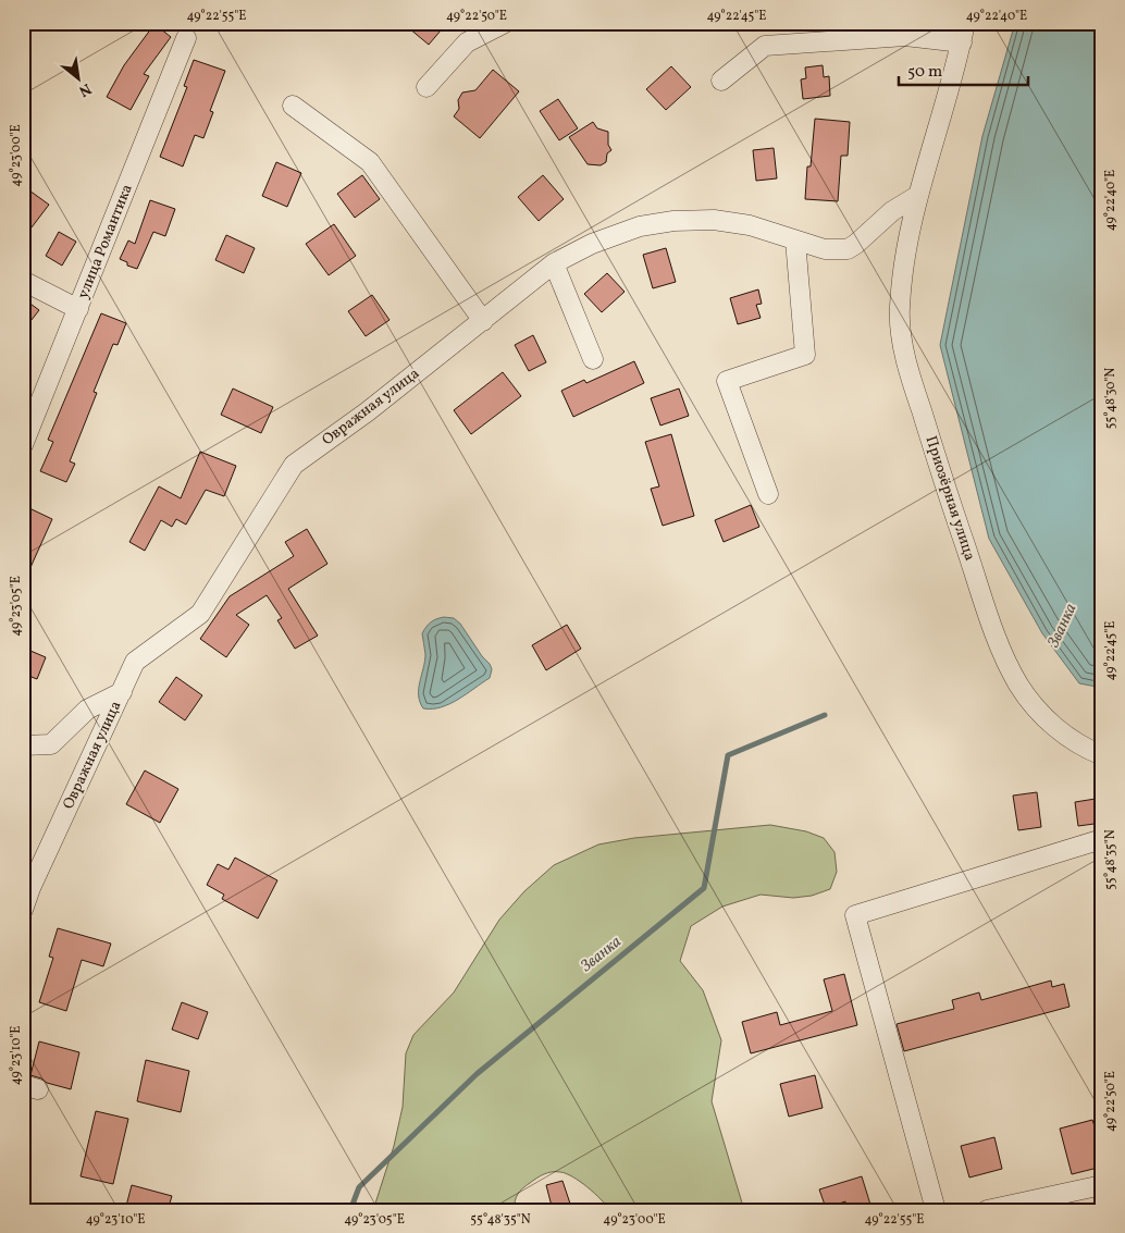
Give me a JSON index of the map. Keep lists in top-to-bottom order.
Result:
{
  "streets": {
    "street": ["улица Романтика", "Овражная улица", "Приозёрная улица"]
  },
  "crossings": [
    ["Овражная улица", "Приозёрная улица"]
  ],
  "water": ["Званка"],
  "scale_bar": "50 m",
  "north": "bottom right",
  "coordinates": [
    "49°22'55\"E",
    "49°22'50\"E",
    "49°22'45\"E",
    "49°22'40\"E",
    "49°23'00\"E",
    "55°48'30\"N",
    "49°23'05\"E",
    "55°48'35\"N",
    "49°23'10\"E"
  ]
}
